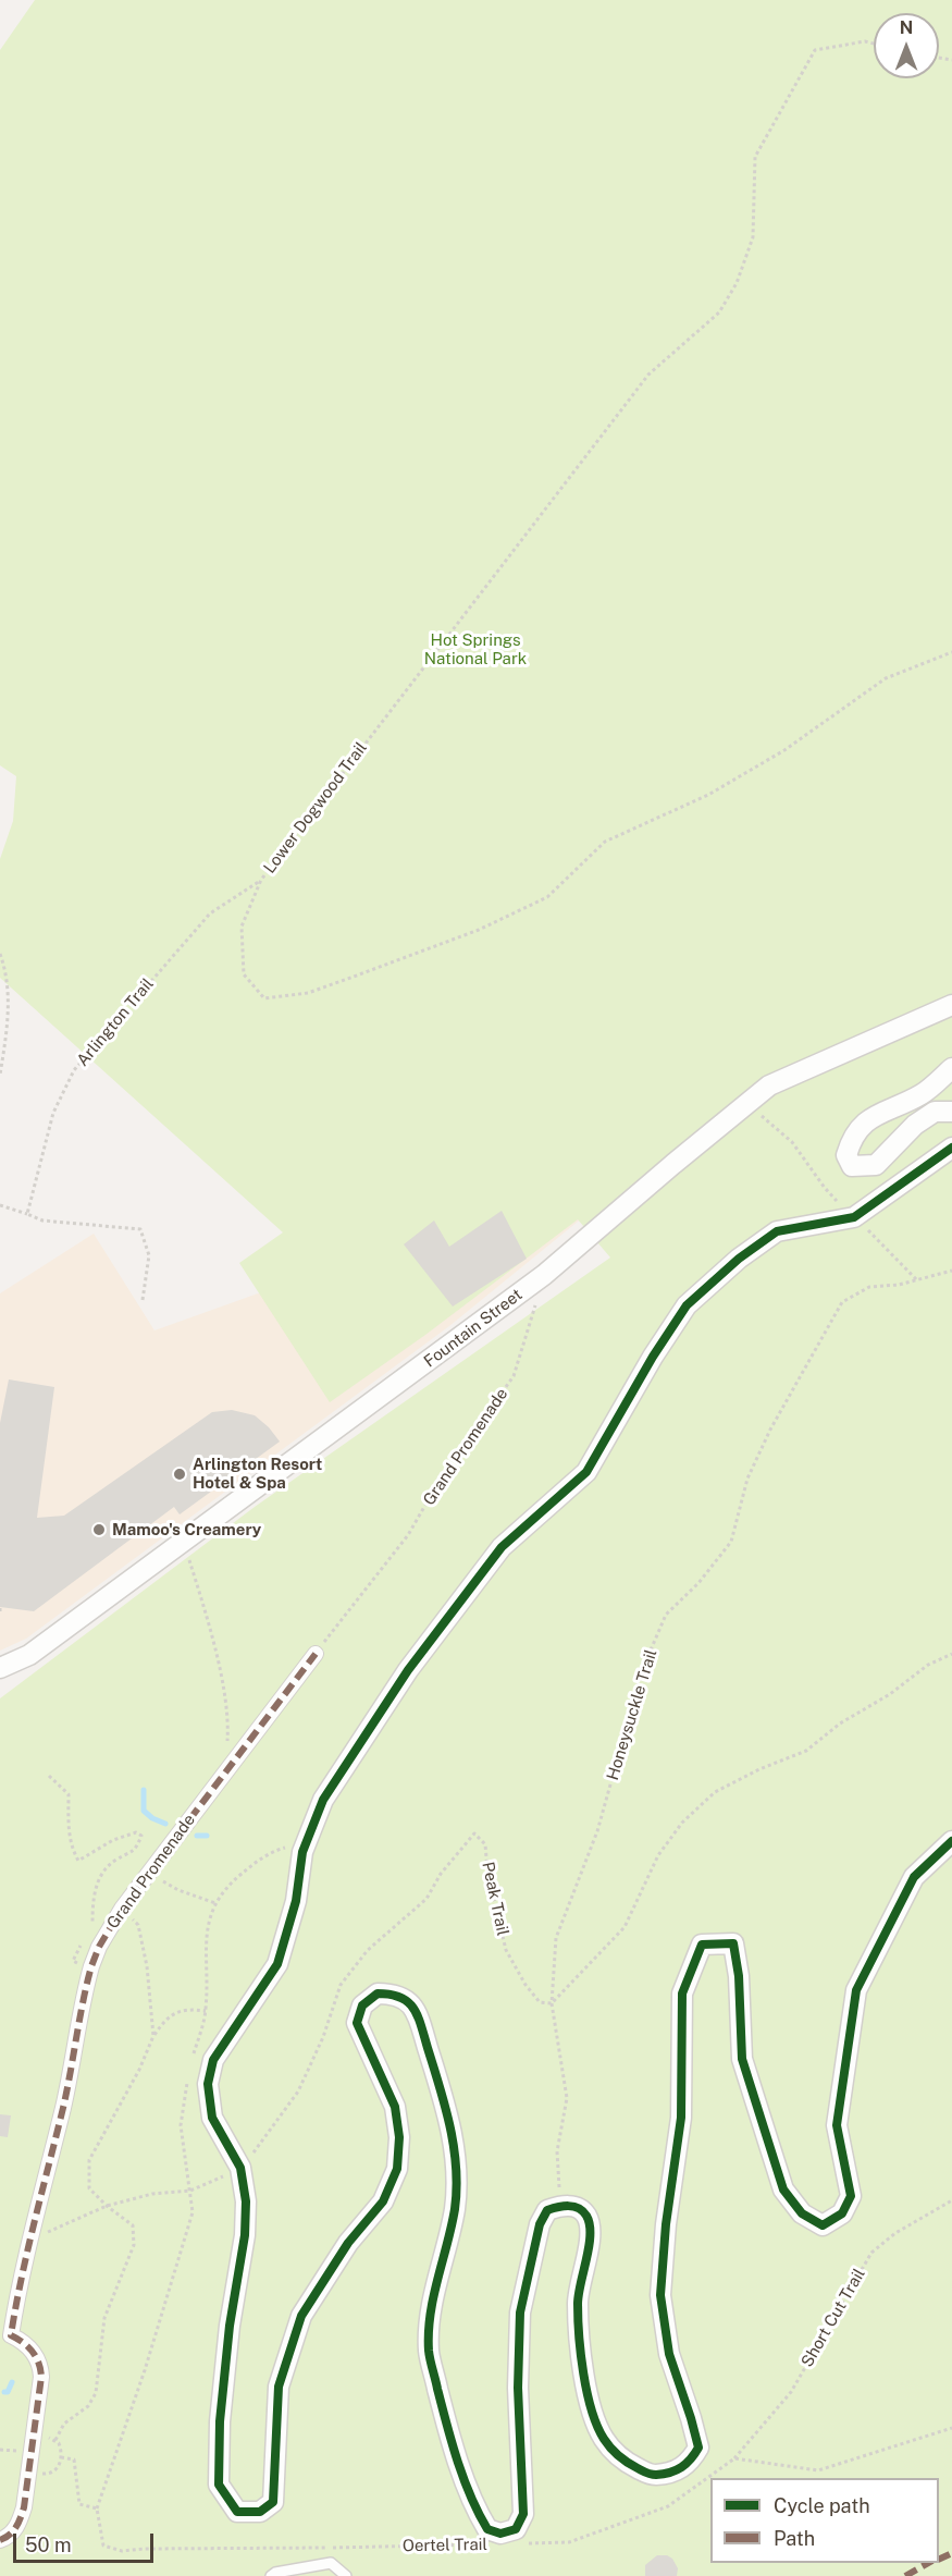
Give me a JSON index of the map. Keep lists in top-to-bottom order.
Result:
{
  "streets": {
    "street": ["Fountain Street", "Grand Promenade"],
    "path": [
      "Lower Dogwood Trail",
      "Arlington Trail",
      "Honeysuckle Trail",
      "Peak Trail",
      "Short Cut Trail"
    ],
    "cycle path": ["Oertel Trail"]
  },
  "crossings": [
    ["Lower Dogwood Trail", "Arlington Trail"],
    ["Fountain Street", "Grand Promenade"],
    ["Grand Promenade", "Peak Trail"],
    ["Honeysuckle Trail", "Peak Trail"]
  ],
  "parks": ["Hot Springs National Park"],
  "places": ["Arlington Resort Hotel & Spa", "Mamoo's Creamery"],
  "legend": ["Cycle path", "Path"],
  "scale_bar": "50 m",
  "north": "top"
}
